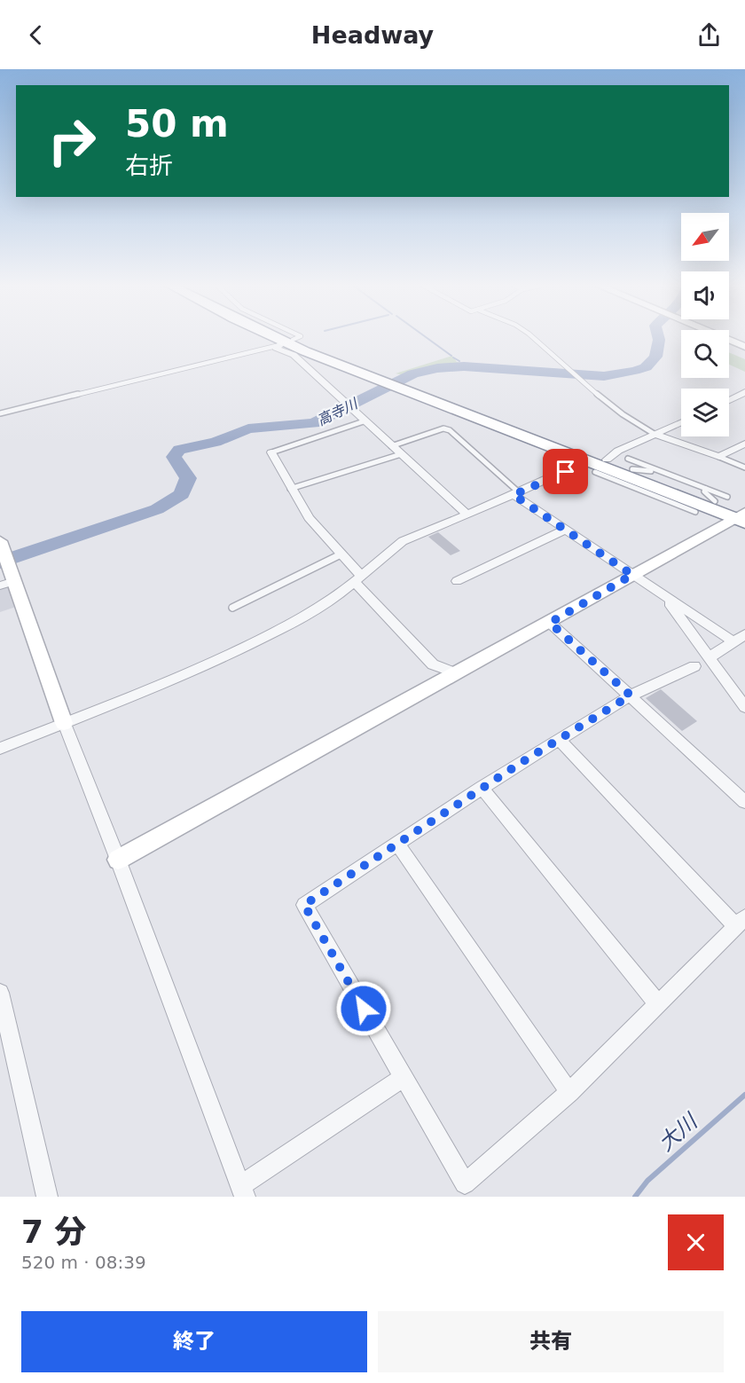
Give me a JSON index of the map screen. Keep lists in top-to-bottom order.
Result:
{
  "water": ["高寺川", "大川"],
  "north": "bottom left",
  "page": {
    "header": "Headway",
    "turn": ["50 m", "右折"],
    "heading": ["7 分", "520 m · 08:39"],
    "buttons": ["終了", "共有"]
  }
}
